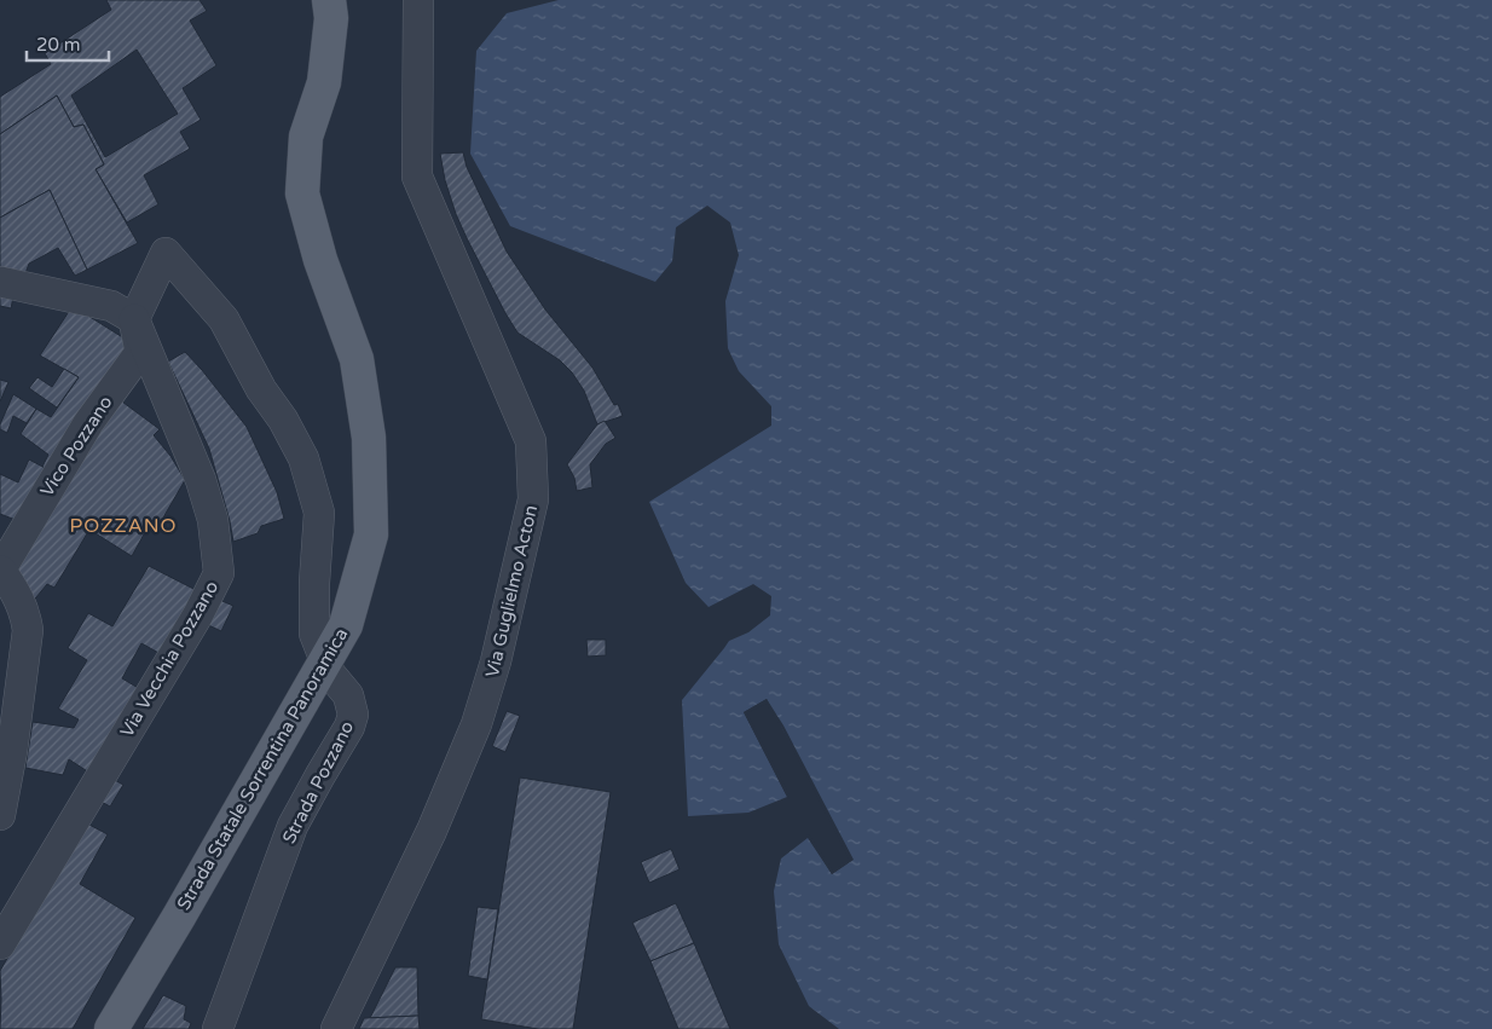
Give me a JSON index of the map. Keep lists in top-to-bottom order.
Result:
{
  "streets": {
    "main road": ["Strada Statale Sorrentina Panoramica"],
    "street": [
      "Vico Pozzano",
      "Via Guglielmo Acton",
      "Via Vecchia Pozzano",
      "Strada Pozzano"
    ]
  },
  "crossings": [
    ["Vico Pozzano", "Via Vecchia Pozzano"],
    ["Vico Pozzano", "Strada Pozzano"],
    ["Via Vecchia Pozzano", "Strada Pozzano"],
    ["Strada Statale Sorrentina Panoramica", "Strada Pozzano"]
  ],
  "districts": ["POZZANO"],
  "scale_bar": "20 m"
}
